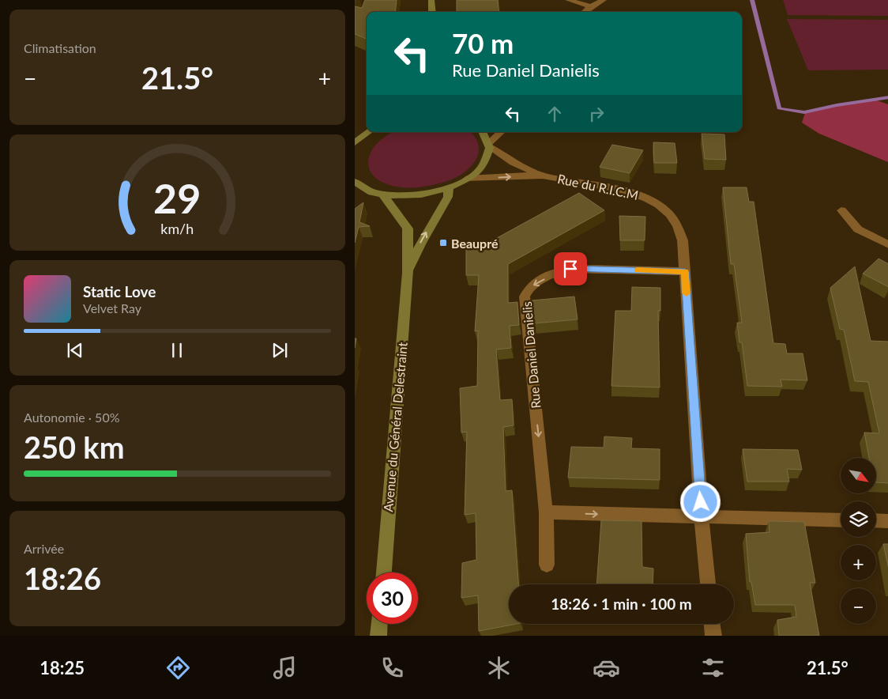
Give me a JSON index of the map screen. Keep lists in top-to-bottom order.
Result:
{
  "streets": {
    "street": ["Rue du R.I.C.M", "Rue Daniel Danielis", "Avenue du Général Delestraint"]
  },
  "crossings": [
    ["Rue du R.I.C.M", "Rue Daniel Danielis"]
  ],
  "places": {
    "transit": ["Beaupré"]
  },
  "north": "bottom right",
  "page": {
    "tile": [
      "Climatisation",
      ["Autonomie · 50%", "250 km"],
      ["Arrivée", "18:26"]
    ],
    "turn": ["70 m", "Rue Daniel Danielis"],
    "heat": ["−", "21.5°", "+"],
    "song": ["Static Love", "Velvet Ray"],
    "map_buttons": ["+", "−"],
    "limit": "30",
    "trip": "18:26 · 1 min · 100 m",
    "tabs": ["18:25", "21.5°"],
    "gauge": ["29", "km/h"]
  }
}
